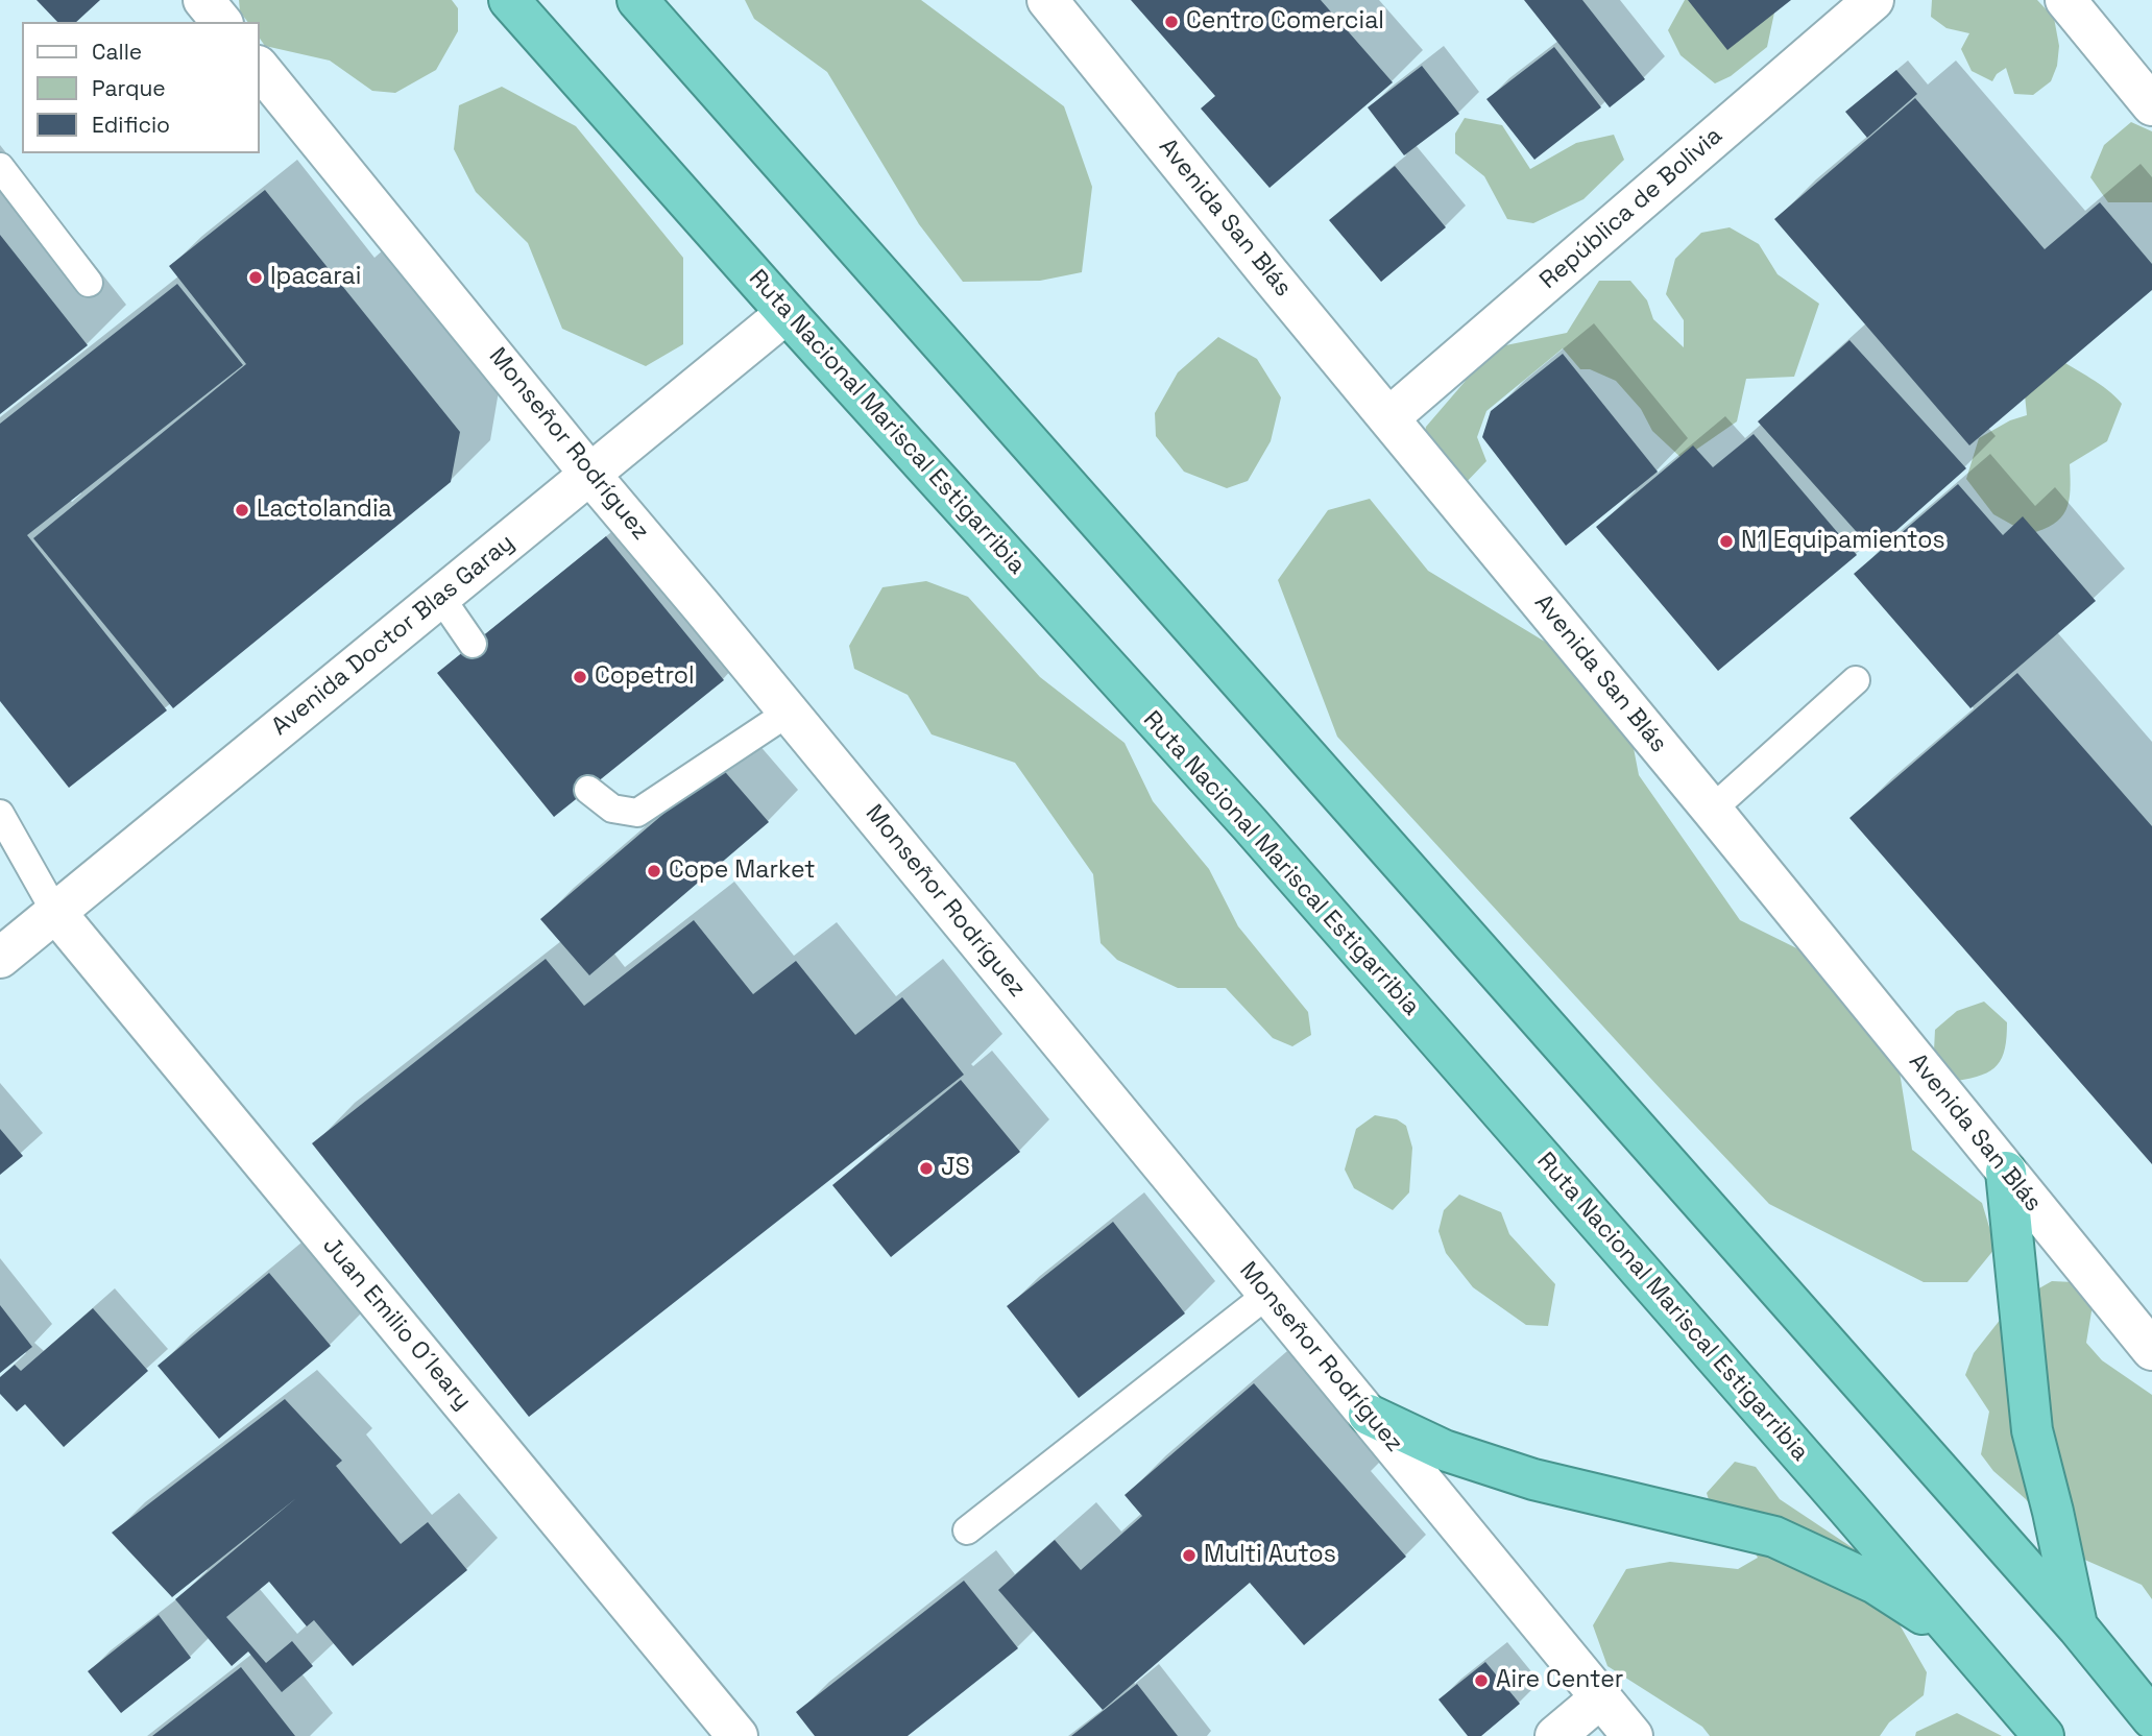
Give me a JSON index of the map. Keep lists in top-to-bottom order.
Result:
{
  "streets": {
    "highway": ["Ruta Nacional Mariscal Estigarribia"],
    "street": [
      "República de Bolivia",
      "Avenida San Blás",
      "Monseñor Rodríguez",
      "Avenida Doctor Blas Garay",
      "Juan Emilio O´leary"
    ]
  },
  "crossings": [
    ["República de Bolivia", "Avenida San Blás"],
    ["Ruta Nacional Mariscal Estigarribia", "Avenida Doctor Blas Garay"],
    ["Monseñor Rodríguez", "Avenida Doctor Blas Garay"],
    ["Avenida Doctor Blas Garay", "Juan Emilio O´leary"]
  ],
  "places": [
    "Centro Comercial",
    "Ipacarai",
    "Lactolandia",
    "N1 Equipamientos",
    "Copetrol",
    "Cope Market",
    "JS",
    "Multi Autos",
    "Aire Center"
  ],
  "legend": ["Calle", "Parque", "Edificio"]
}
